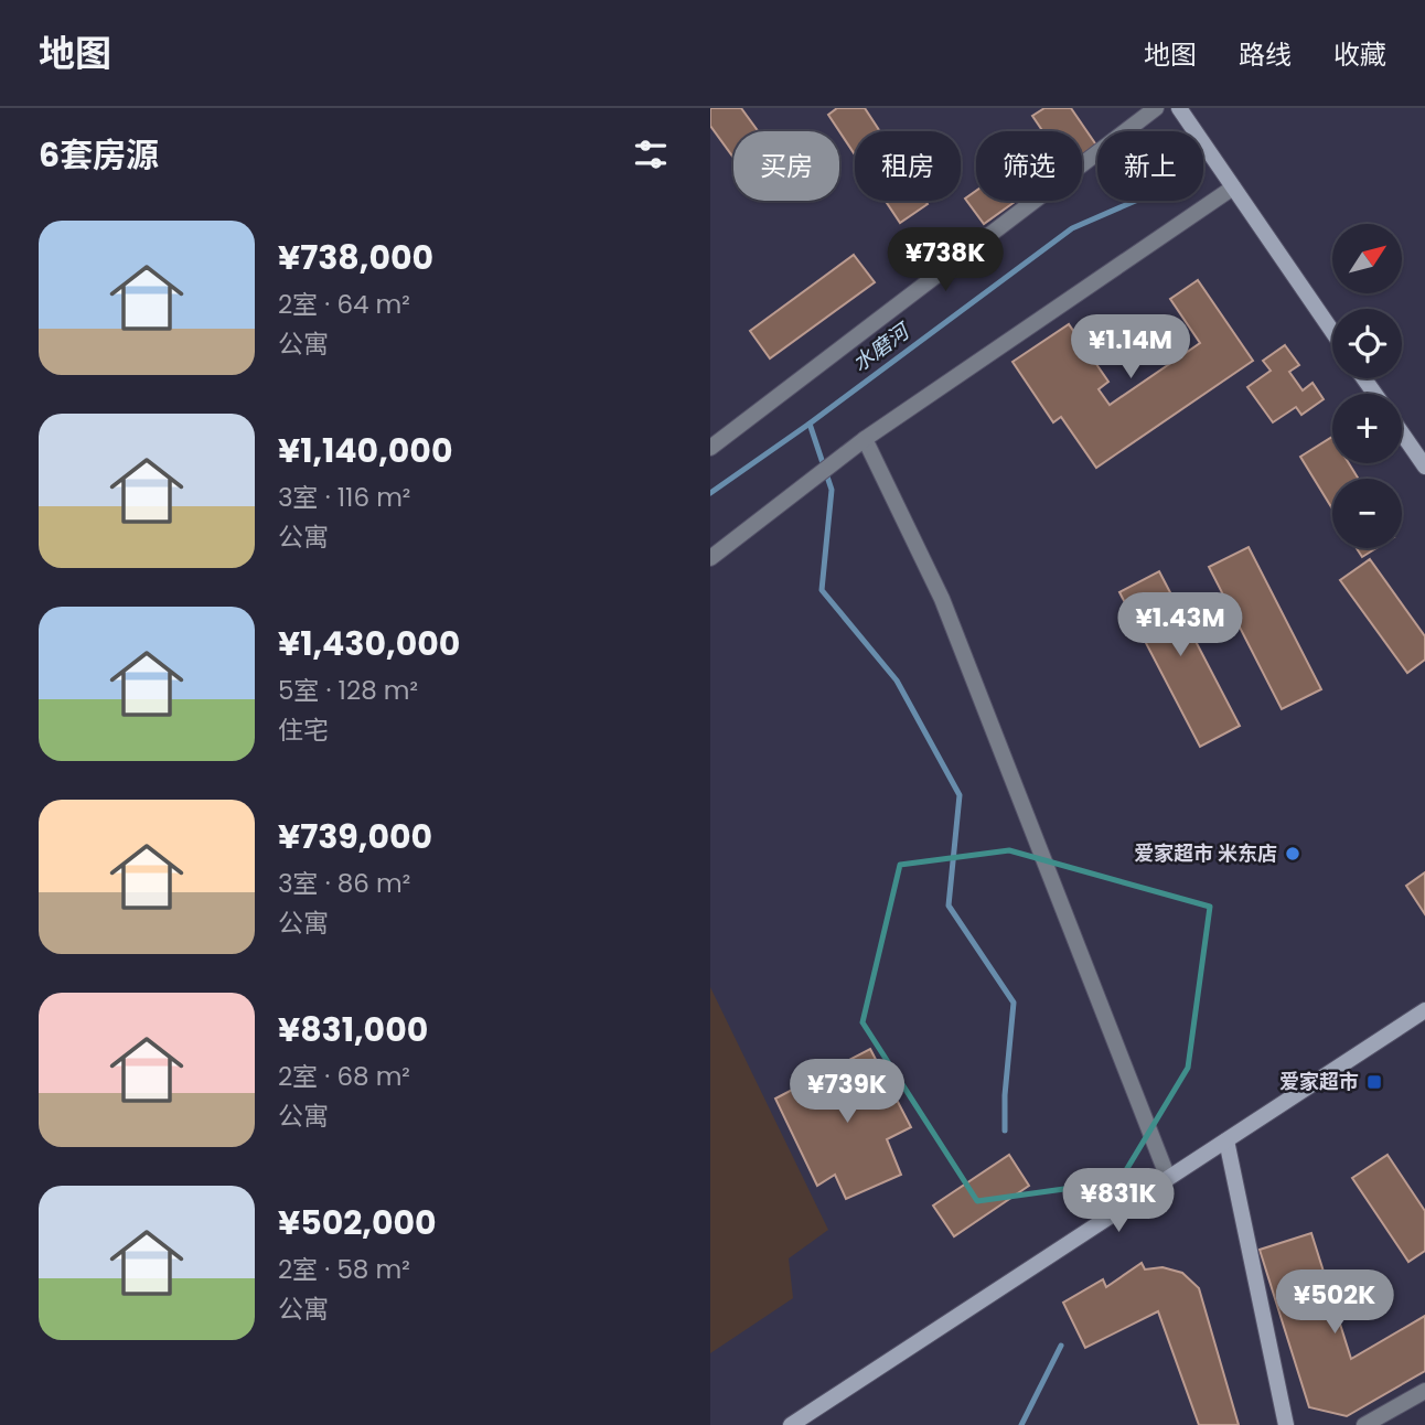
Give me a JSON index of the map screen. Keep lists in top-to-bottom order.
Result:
{
  "water": ["水磨河"],
  "places": {
    "other": ["爱家超市 米东店"],
    "transit": ["爱家超市"]
  },
  "north": "top right",
  "page": {
    "header": "地图",
    "nav": ["地图", "路线", "收藏"],
    "heading": "6套房源",
    "chip": [
      "买房",
      "租房",
      "筛选",
      "新上"
    ],
    "list": [
      {
        "name": "¥738,000",
        "note": "2室 · 64 m² · 公寓"
      },
      {
        "name": "¥1,140,000",
        "note": "3室 · 116 m² · 公寓"
      },
      {
        "name": "¥1,430,000",
        "note": "5室 · 128 m² · 住宅"
      },
      {
        "name": "¥739,000",
        "note": "3室 · 86 m² · 公寓"
      },
      {
        "name": "¥831,000",
        "note": "2室 · 68 m² · 公寓"
      },
      {
        "name": "¥502,000",
        "note": "2室 · 58 m² · 公寓"
      }
    ],
    "map_buttons": ["+", "−"],
    "price": [
      "¥738K",
      "¥1.14M",
      "¥1.43M",
      "¥739K",
      "¥831K",
      "¥502K"
    ]
  }
}
